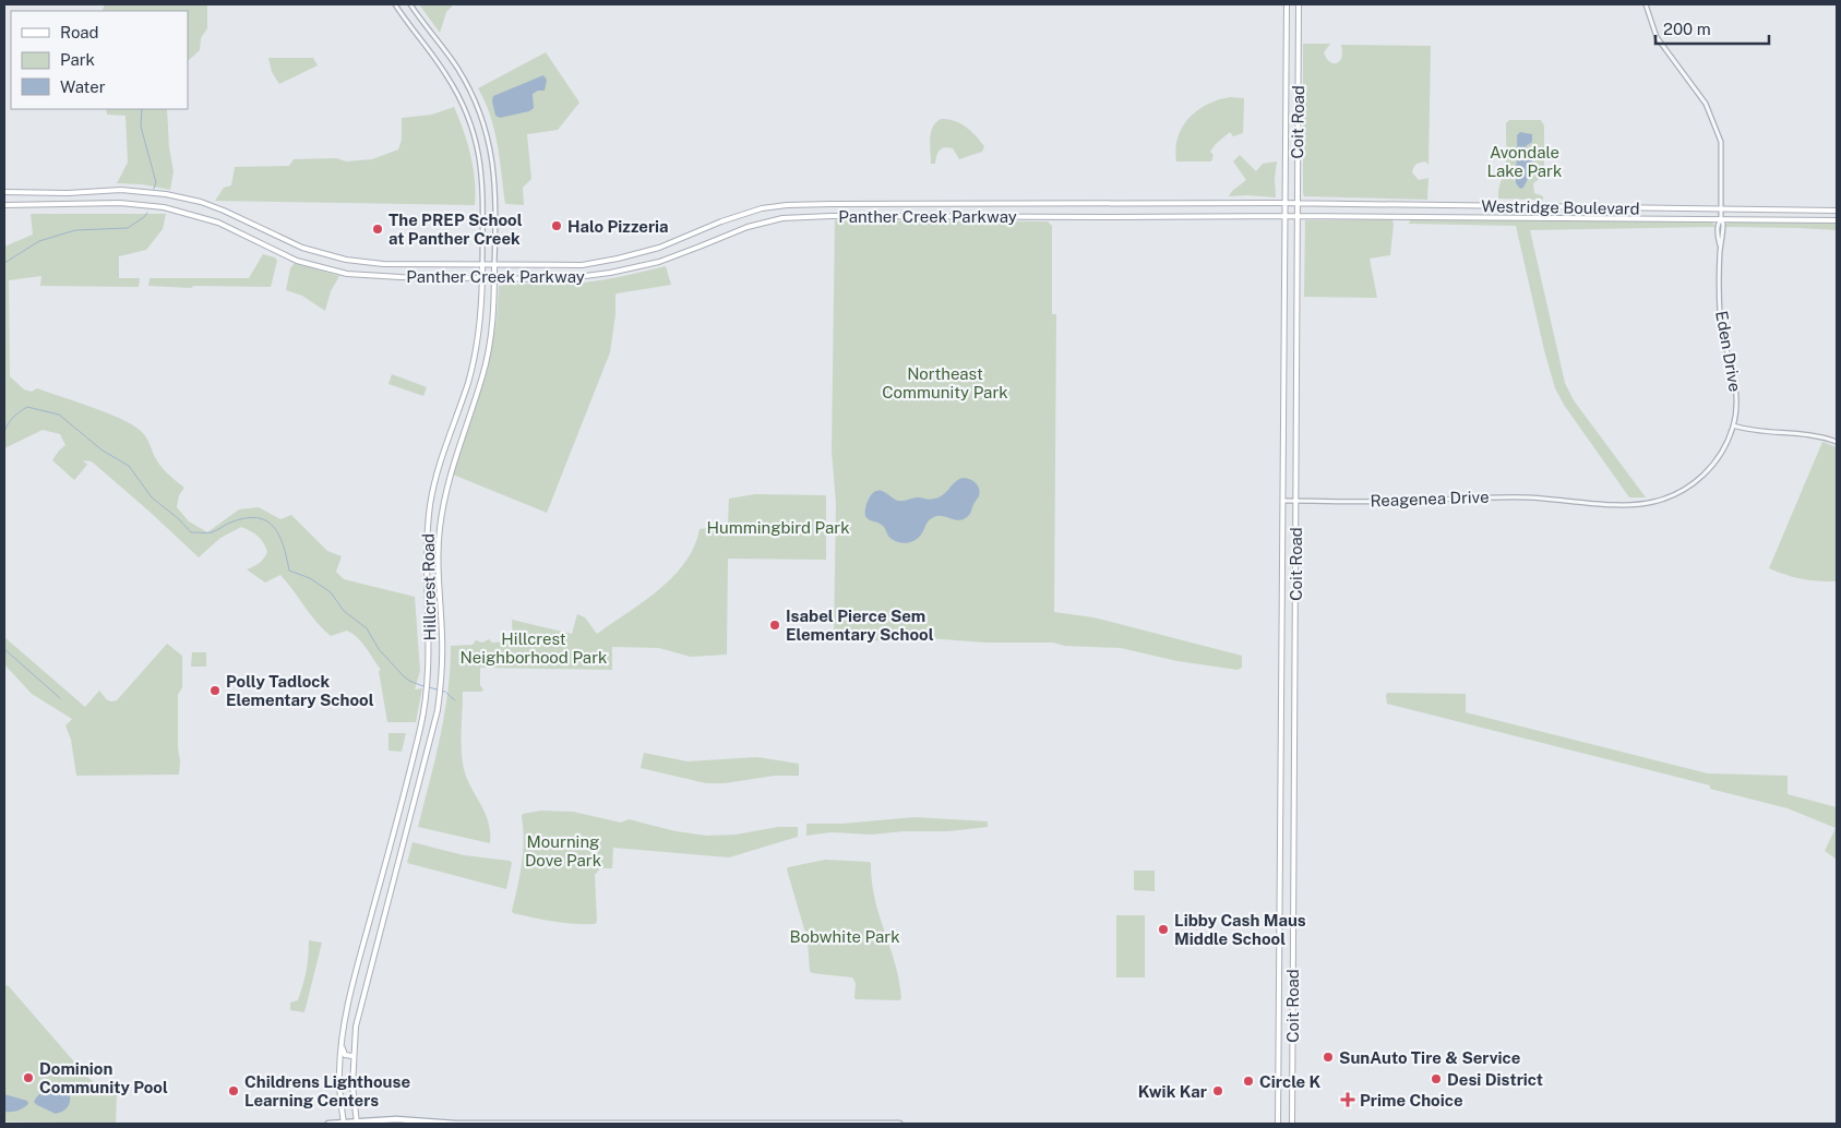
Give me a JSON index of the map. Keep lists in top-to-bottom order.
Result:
{
  "streets": {
    "main road": [
      "Coit Road",
      "Westridge Boulevard",
      "Panther Creek Parkway",
      "Hillcrest Road"
    ],
    "street": ["Eden Drive", "Reagenea Drive"]
  },
  "crossings": [
    ["Coit Road", "Westridge Boulevard"],
    ["Coit Road", "Panther Creek Parkway"],
    ["Coit Road", "Reagenea Drive"],
    ["Westridge Boulevard", "Panther Creek Parkway"],
    ["Westridge Boulevard", "Eden Drive"],
    ["Panther Creek Parkway", "Hillcrest Road"],
    ["Eden Drive", "Reagenea Drive"]
  ],
  "parks": [
    "Avondale Lake Park",
    "Northeast Community Park",
    "Hummingbird Park",
    "Hillcrest Neighborhood Park",
    "Mourning Dove Park",
    "Bobwhite Park"
  ],
  "places": {
    "other": [
      "Halo Pizzeria",
      "The PREP School at Panther Creek",
      "Isabel Pierce Sem Elementary School",
      "Polly Tadlock Elementary School",
      "Libby Cash Maus Middle School",
      "SunAuto Tire & Service",
      "Dominion Community Pool",
      "Desi District",
      "Circle K",
      "Childrens Lighthouse Learning Centers",
      "Kwik Kar"
    ],
    "health": ["Prime Choice"]
  },
  "legend": ["Road", "Park", "Water"],
  "scale_bar": "200 m"
}
